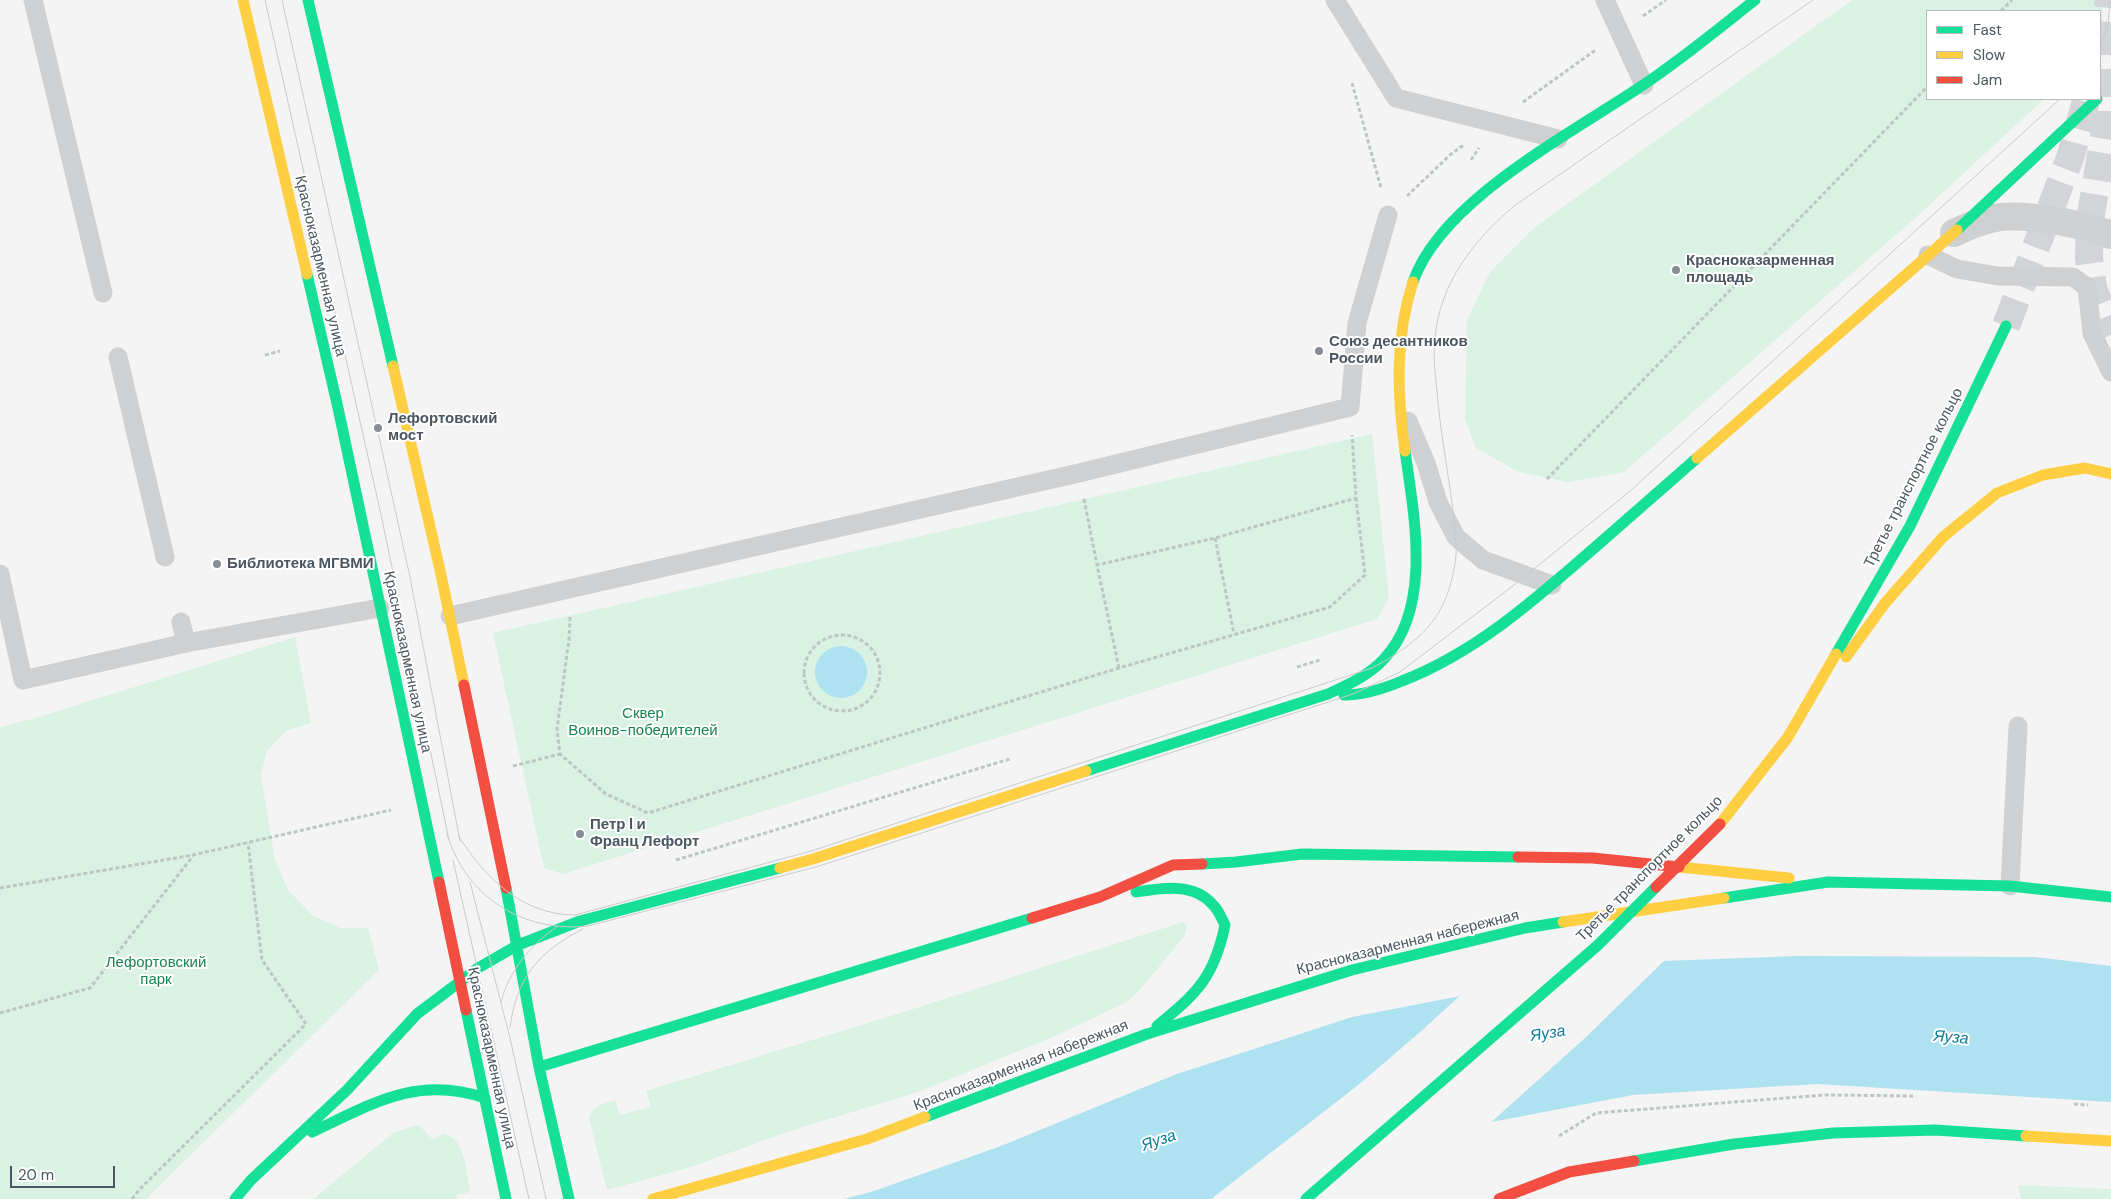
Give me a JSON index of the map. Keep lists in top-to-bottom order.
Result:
{
  "streets": {
    "main road": ["Красноказарменная улица", "Третье транспортное кольцо", "Красноказарменная набережная"]
  },
  "water": ["Яуза"],
  "parks": ["Сквер Воинов-победителей", "Лефортовский парк"],
  "places": [
    "Красноказарменная площадь",
    "Союз десантников России",
    "Лефортовский мост",
    "Библиотека МГВМИ",
    "Петр I и Франц Лефорт"
  ],
  "legend": ["Fast", "Slow", "Jam"],
  "scale_bar": "20 m"
}
